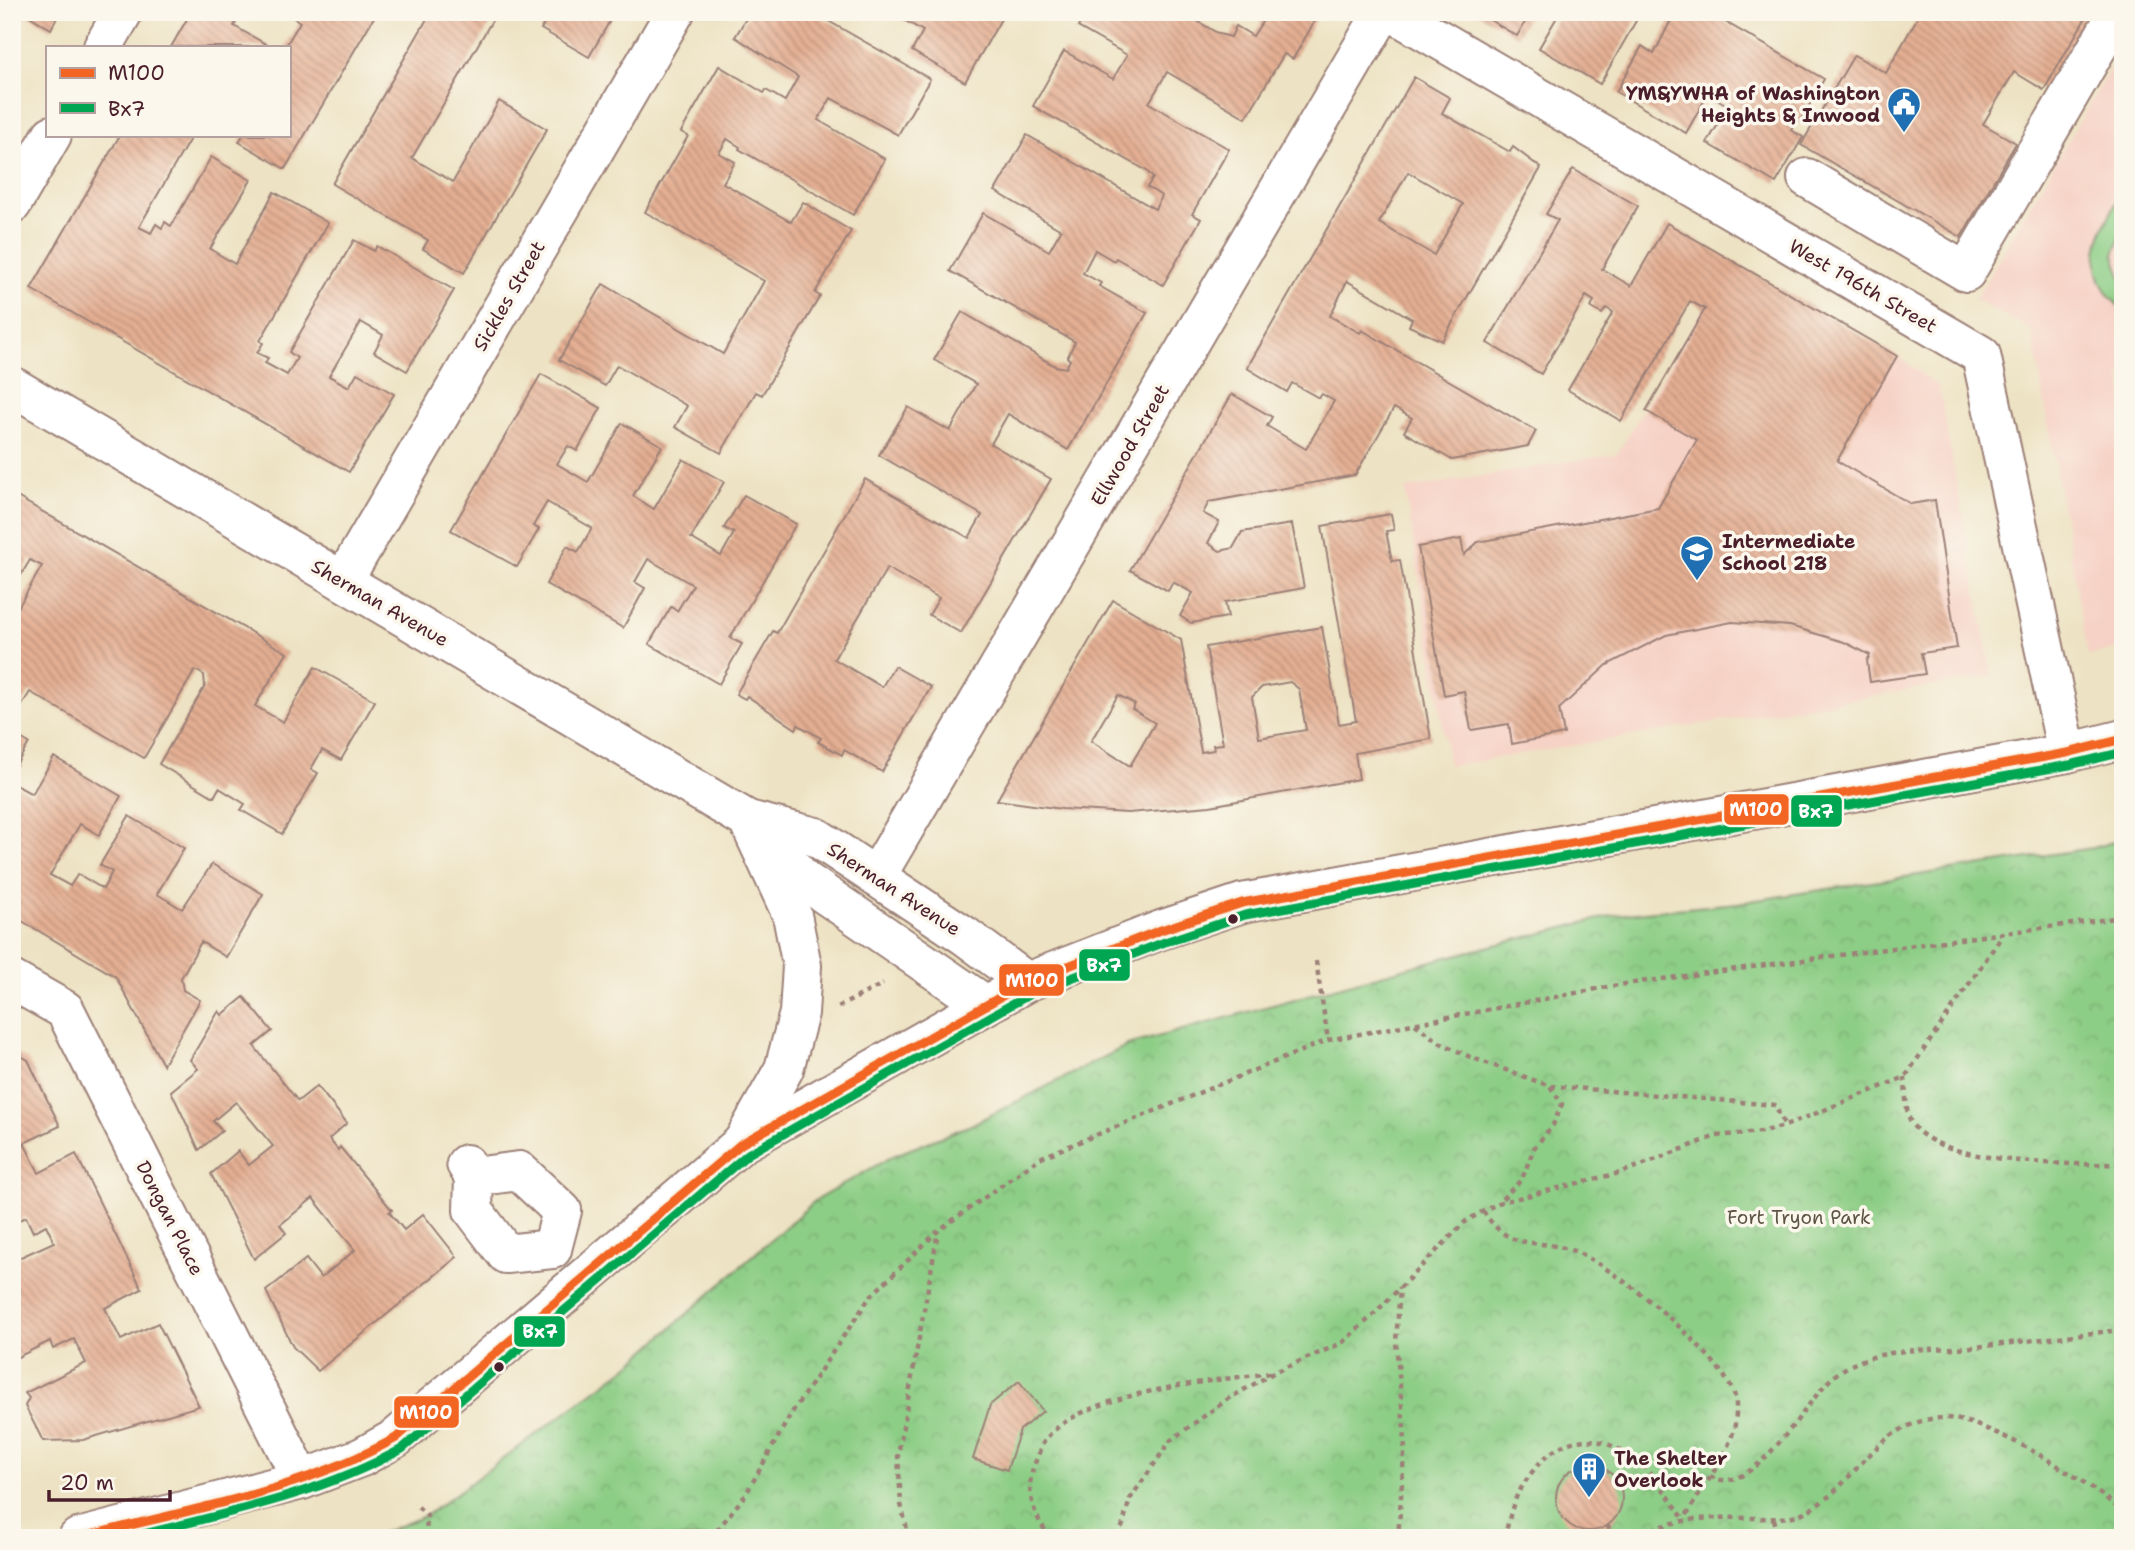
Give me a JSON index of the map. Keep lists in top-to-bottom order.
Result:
{
  "streets": {
    "main road": [
      "West 196th Street",
      "Sickles Street",
      "Ellwood Street",
      "Sherman Avenue",
      "Dongan Place"
    ]
  },
  "crossings": [
    ["Sickles Street", "Sherman Avenue"],
    ["Ellwood Street", "Sherman Avenue"]
  ],
  "parks": ["Fort Tryon Park"],
  "places": {
    "public building": ["YM&YWHA of Washington Heights & Inwood"],
    "school or university": ["Intermediate School 218"],
    "building": ["The Shelter Overlook"]
  },
  "lines": ["transit line M100", "transit line Bx7"],
  "legend": ["M100", "Bx7"],
  "scale_bar": "20 m"
}
